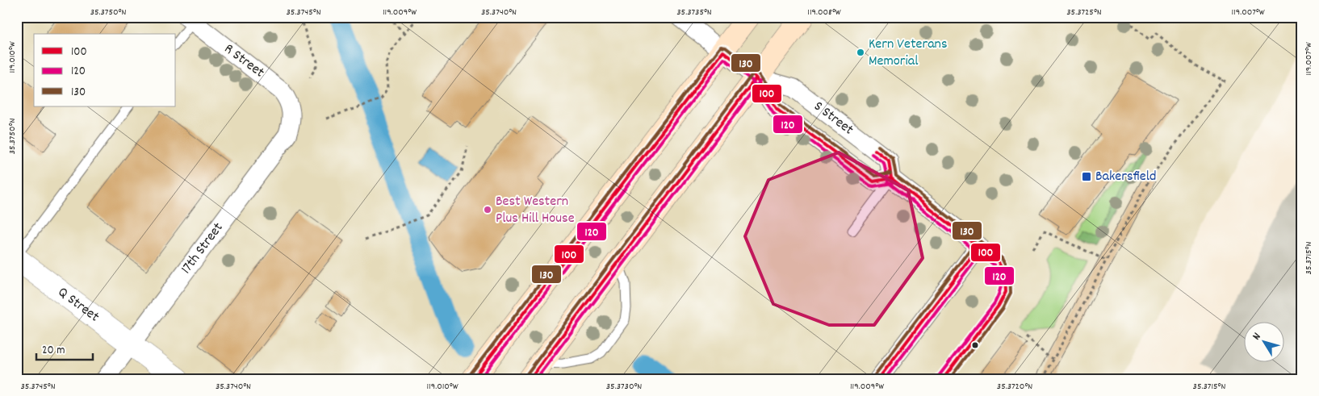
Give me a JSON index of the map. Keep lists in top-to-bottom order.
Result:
{
  "streets": {
    "street": [
      "R Street",
      "S Street",
      "17th Street",
      "Q Street"
    ]
  },
  "crossings": [
    ["R Street", "17th Street"],
    ["17th Street", "Q Street"]
  ],
  "places": {
    "other": ["Kern Veterans Memorial", "Best Western Plus Hill House"],
    "transit": ["Bakersfield"]
  },
  "lines": ["transit line 130", "transit line 100", "transit line 120"],
  "legend": ["100", "120", "130"],
  "scale_bar": "20 m",
  "north": "top left",
  "coordinates": [
    "35.3750°N",
    "35.3745°N",
    "119.009°W",
    "35.3740°N",
    "35.3735°N",
    "119.008°W",
    "35.3725°N",
    "119.007°W",
    "119.010°W",
    "35.3715°N",
    "35.3730°N",
    "35.3720°N"
  ]
}
